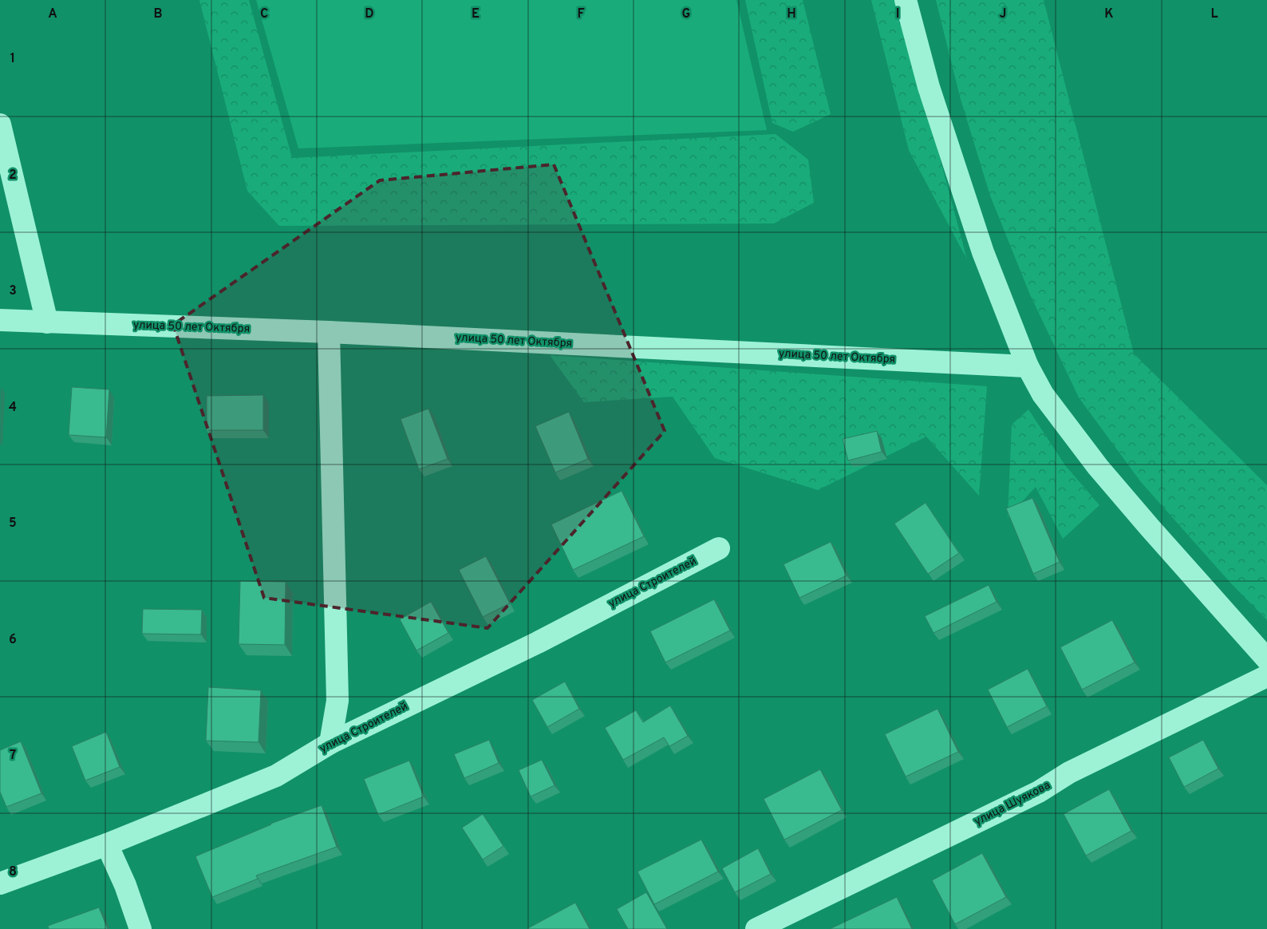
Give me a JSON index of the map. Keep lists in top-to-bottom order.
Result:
{
  "streets": {
    "street": ["улица 50 лет Октября", "улица Строителей", "улица Шуякова"]
  },
  "grid": {
    "columns": [
      "A",
      "B",
      "C",
      "D",
      "E",
      "F",
      "G",
      "H",
      "I",
      "J",
      "K",
      "L"
    ],
    "rows": [
      "1",
      "2",
      "3",
      "4",
      "5",
      "6",
      "7",
      "8"
    ]
  }
}
